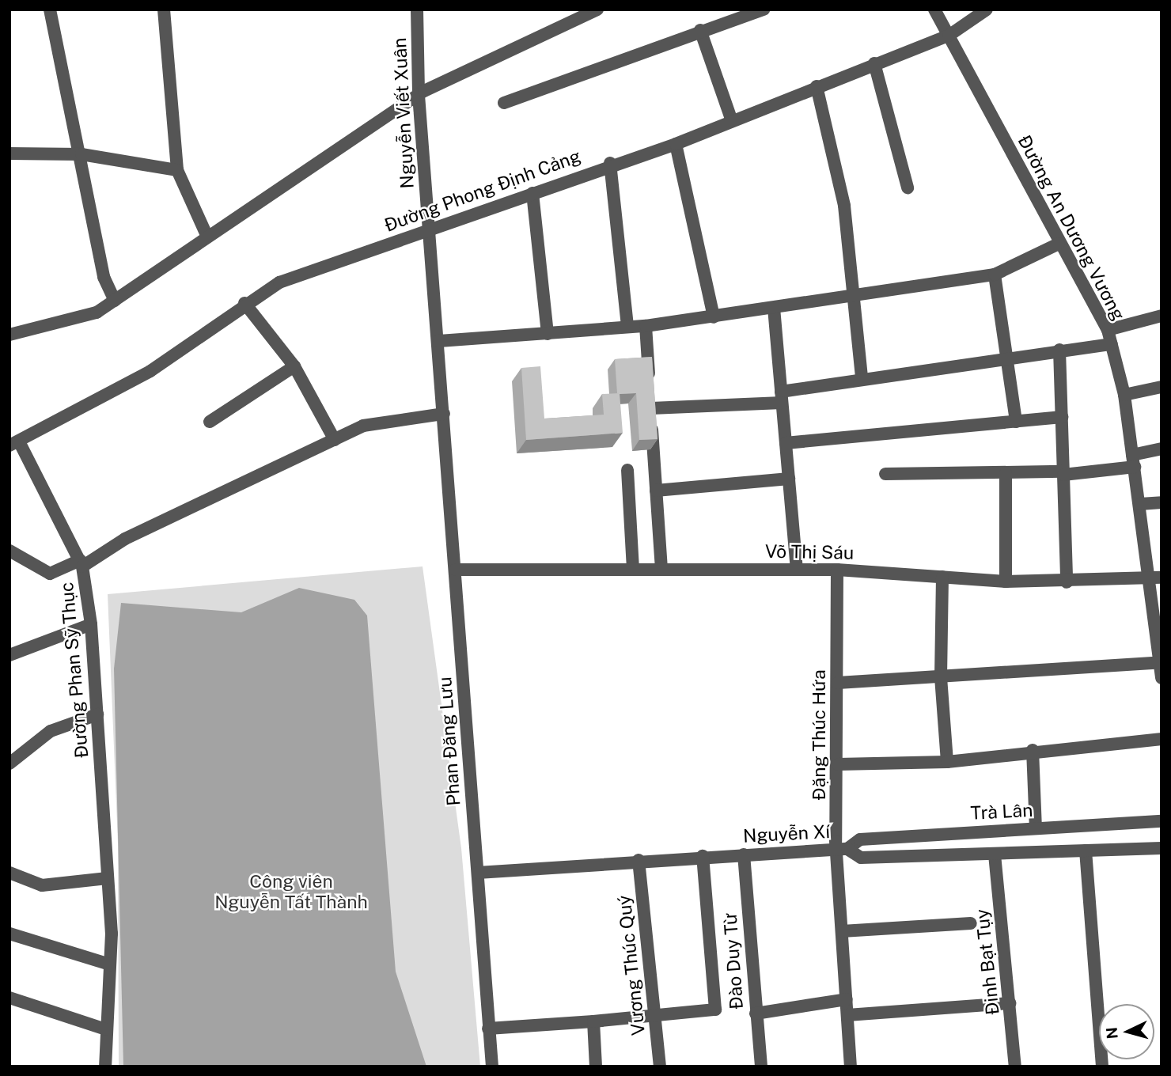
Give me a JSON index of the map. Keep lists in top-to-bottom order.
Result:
{
  "streets": {
    "street": [
      "Nguyễn Viết Xuân",
      "Đường Phong Định Cảng",
      "Đường An Dương Vương",
      "Võ Thị Sáu",
      "Đường Phan Sỹ Thục",
      "Đặng Thúc Hứa",
      "Phan Đăng Lưu",
      "Trà Lân",
      "Nguyễn Xí",
      "Đào Duy Từ",
      "Đinh Bạt Tụy",
      "Vương Thúc Quý"
    ]
  },
  "crossings": [
    ["Nguyễn Viết Xuân", "Đường Phong Định Cảng"],
    ["Nguyễn Viết Xuân", "Đường Phan Sỹ Thục"],
    ["Nguyễn Viết Xuân", "Phan Đăng Lưu"],
    ["Đường Phong Định Cảng", "Đường An Dương Vương"],
    ["Đường An Dương Vương", "Võ Thị Sáu"],
    ["Võ Thị Sáu", "Đặng Thúc Hứa"],
    ["Võ Thị Sáu", "Phan Đăng Lưu"],
    ["Đường Phan Sỹ Thục", "Phan Đăng Lưu"],
    ["Đặng Thúc Hứa", "Trà Lân"],
    ["Đặng Thúc Hứa", "Nguyễn Xí"],
    ["Phan Đăng Lưu", "Nguyễn Xí"],
    ["Trà Lân", "Nguyễn Xí"],
    ["Nguyễn Xí", "Đào Duy Từ"],
    ["Nguyễn Xí", "Đinh Bạt Tụy"],
    ["Nguyễn Xí", "Vương Thúc Quý"]
  ],
  "parks": ["Công viên Nguyễn Tất Thành"],
  "north": "left"
}
